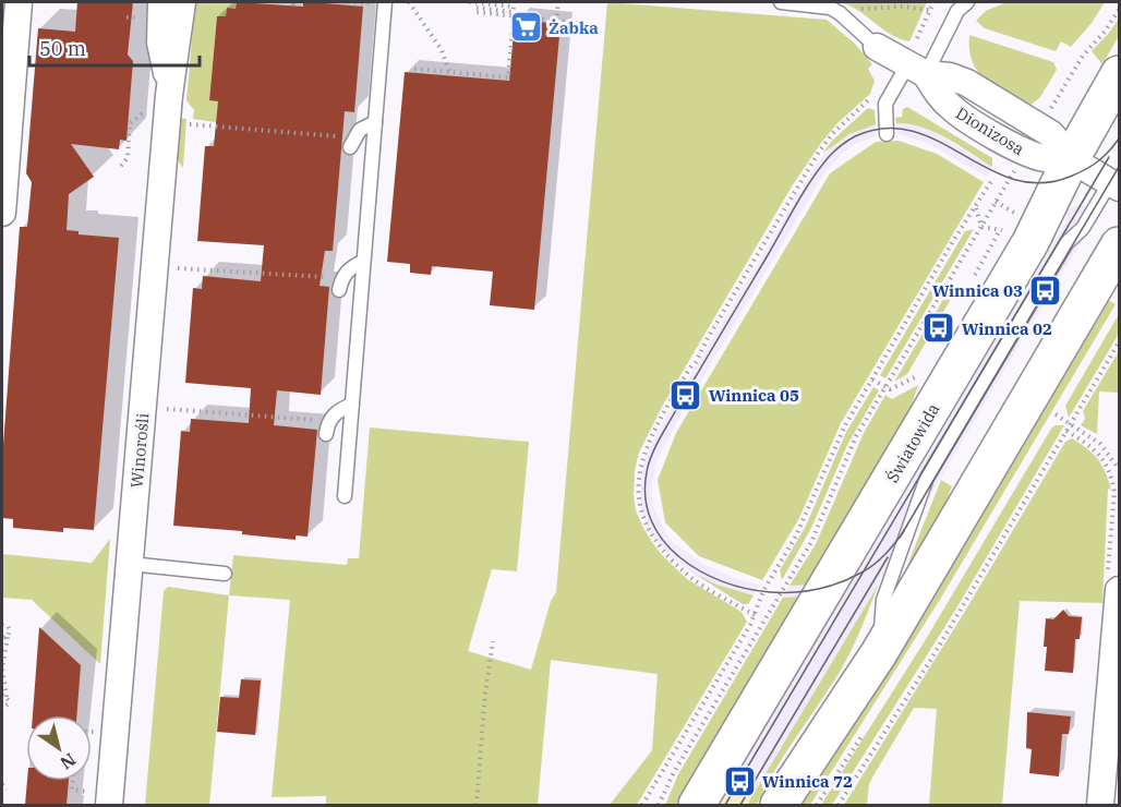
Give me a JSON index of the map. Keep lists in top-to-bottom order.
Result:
{
  "streets": {
    "street": ["Dionizosa", "Światowida", "Winorośli"]
  },
  "crossings": [
    ["Dionizosa", "Światowida"]
  ],
  "places": {
    "supermarket": ["Żabka"],
    "bus stop": [
      "Winnica 03",
      "Winnica 02",
      "Winnica 05",
      "Winnica 72"
    ]
  },
  "scale_bar": "50 m",
  "north": "bottom right"
}
